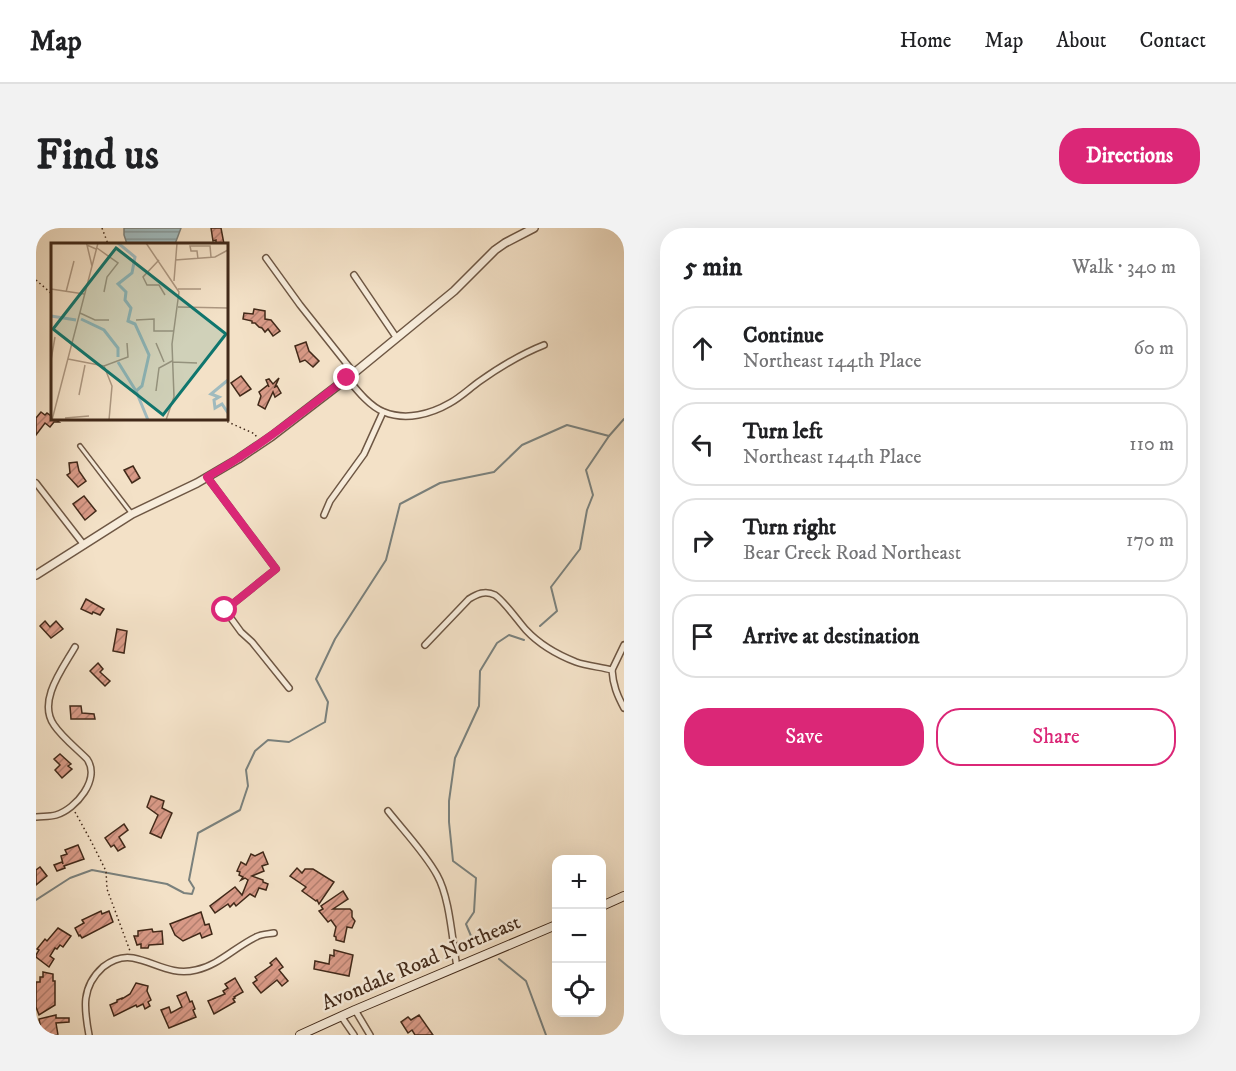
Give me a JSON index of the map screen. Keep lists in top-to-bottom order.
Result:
{
  "streets": {
    "main road": ["Avondale Road Northeast"]
  },
  "page": {
    "header": "Map",
    "nav": [
      "Home",
      "Map",
      "About",
      "Contact"
    ],
    "buttons": [
      "Directions",
      ["Save", "Share"]
    ],
    "title": "Find us",
    "heading": ["5 min", "Walk · 340 m"],
    "list": [
      ["Continue", "Northeast 144th Place", "60 m"],
      ["Turn left", "Northeast 144th Place", "110 m"],
      ["Turn right", "Bear Creek Road Northeast", "170 m"],
      "Arrive at destination"
    ],
    "map_buttons": ["+", "−"]
  }
}
